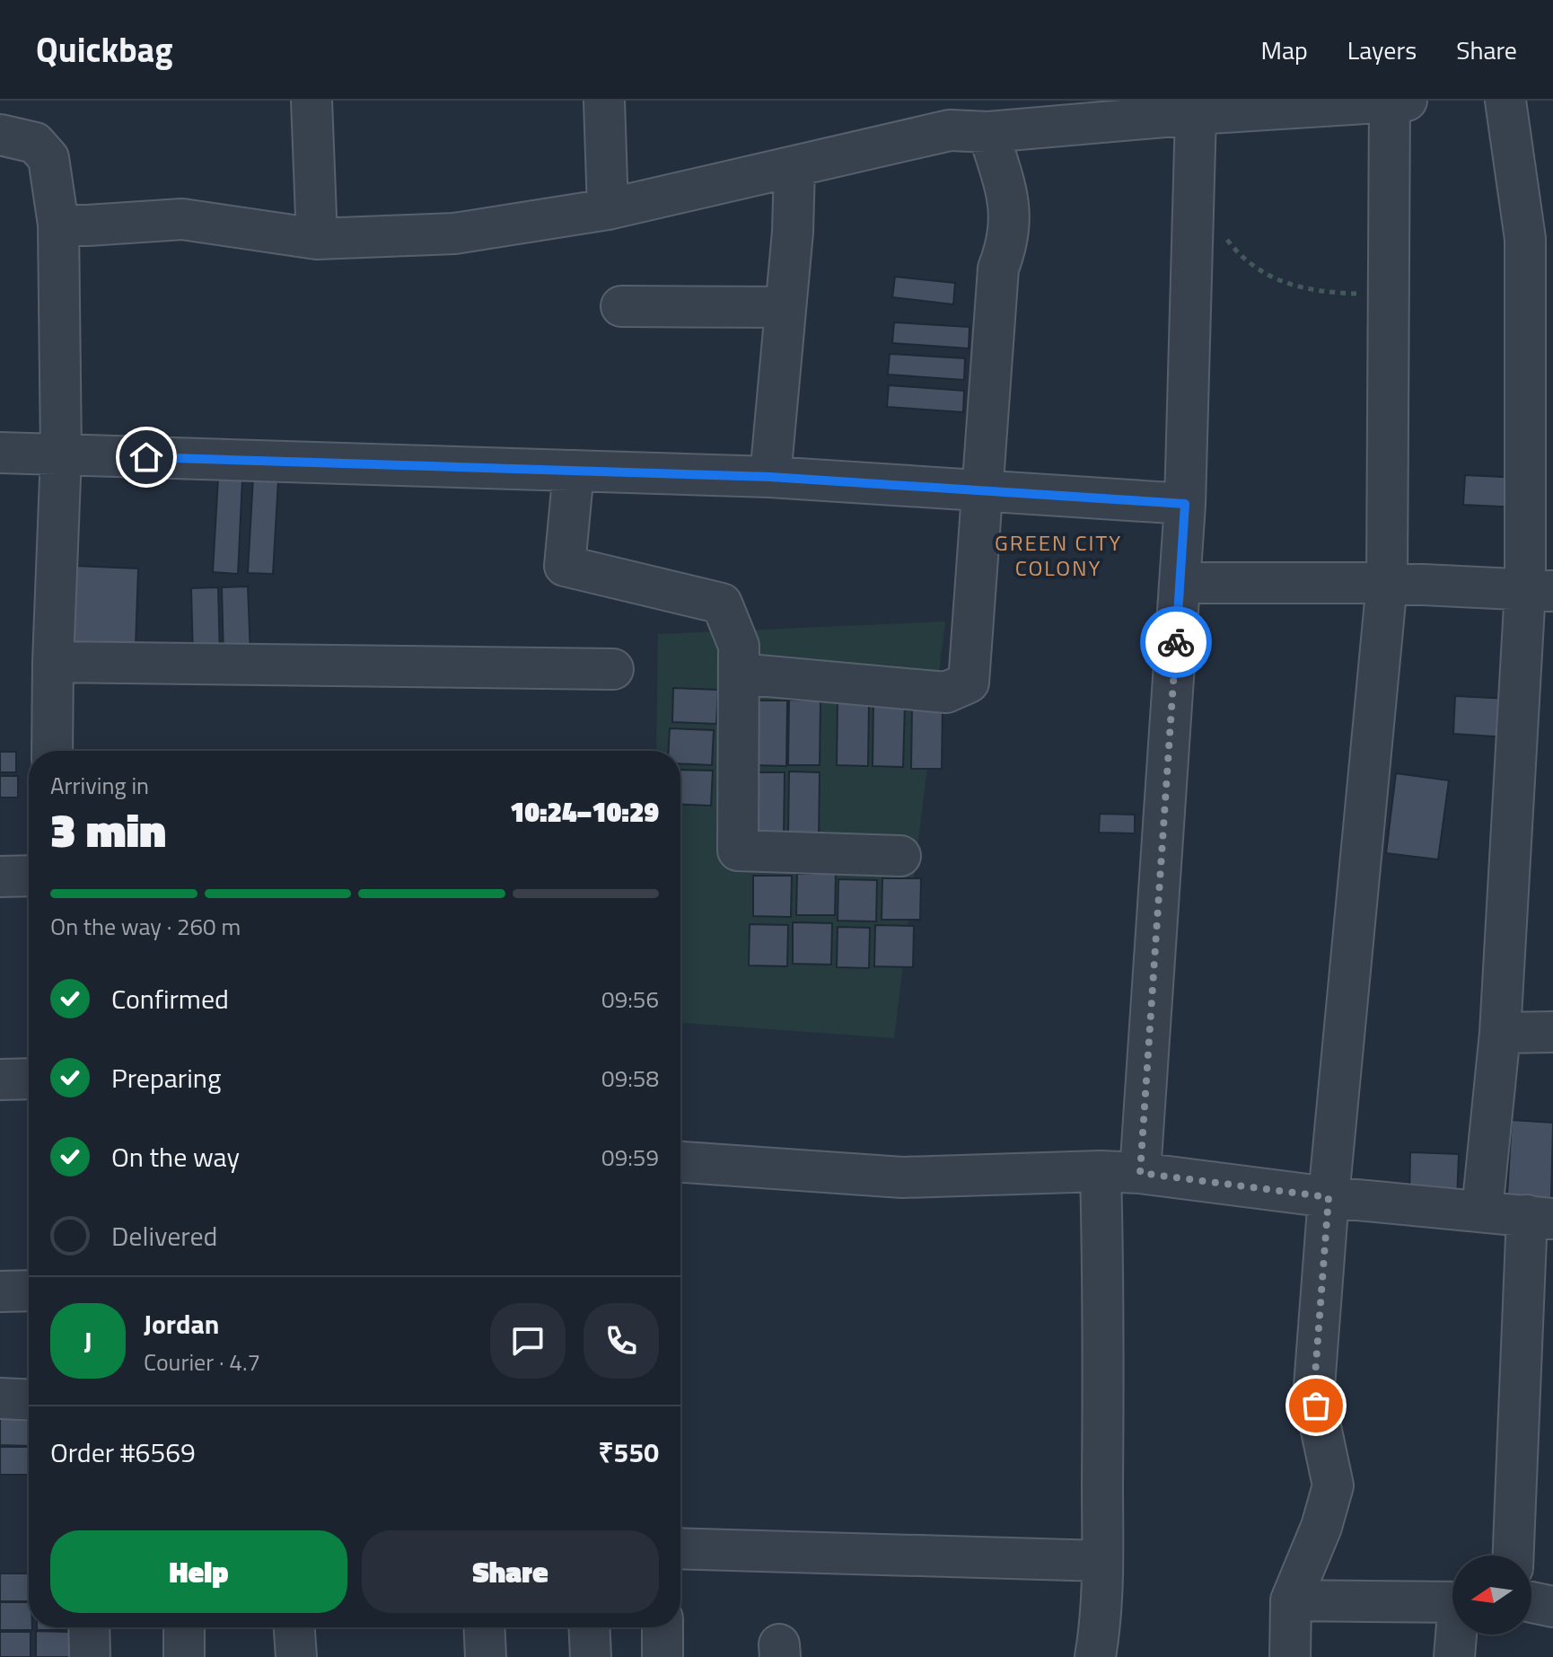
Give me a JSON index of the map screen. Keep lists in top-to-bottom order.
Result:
{
  "districts": ["GREEN CITY COLONY"],
  "north": "left",
  "page": {
    "header": "Quickbag",
    "nav": ["Map", "Layers", "Share"],
    "heading": ["3 min", "Arriving in", "10:24–10:29"],
    "panel": [
      "Jordan",
      "Courier · 4.7",
      "Order #6569",
      "₹550"
    ],
    "bar": "On the way · 260 m",
    "list": [
      ["Confirmed", "09:56"],
      ["Preparing", "09:58"],
      ["On the way", "09:59"],
      "Delivered"
    ],
    "round": "J",
    "buttons": ["Help", "Share"]
  }
}
